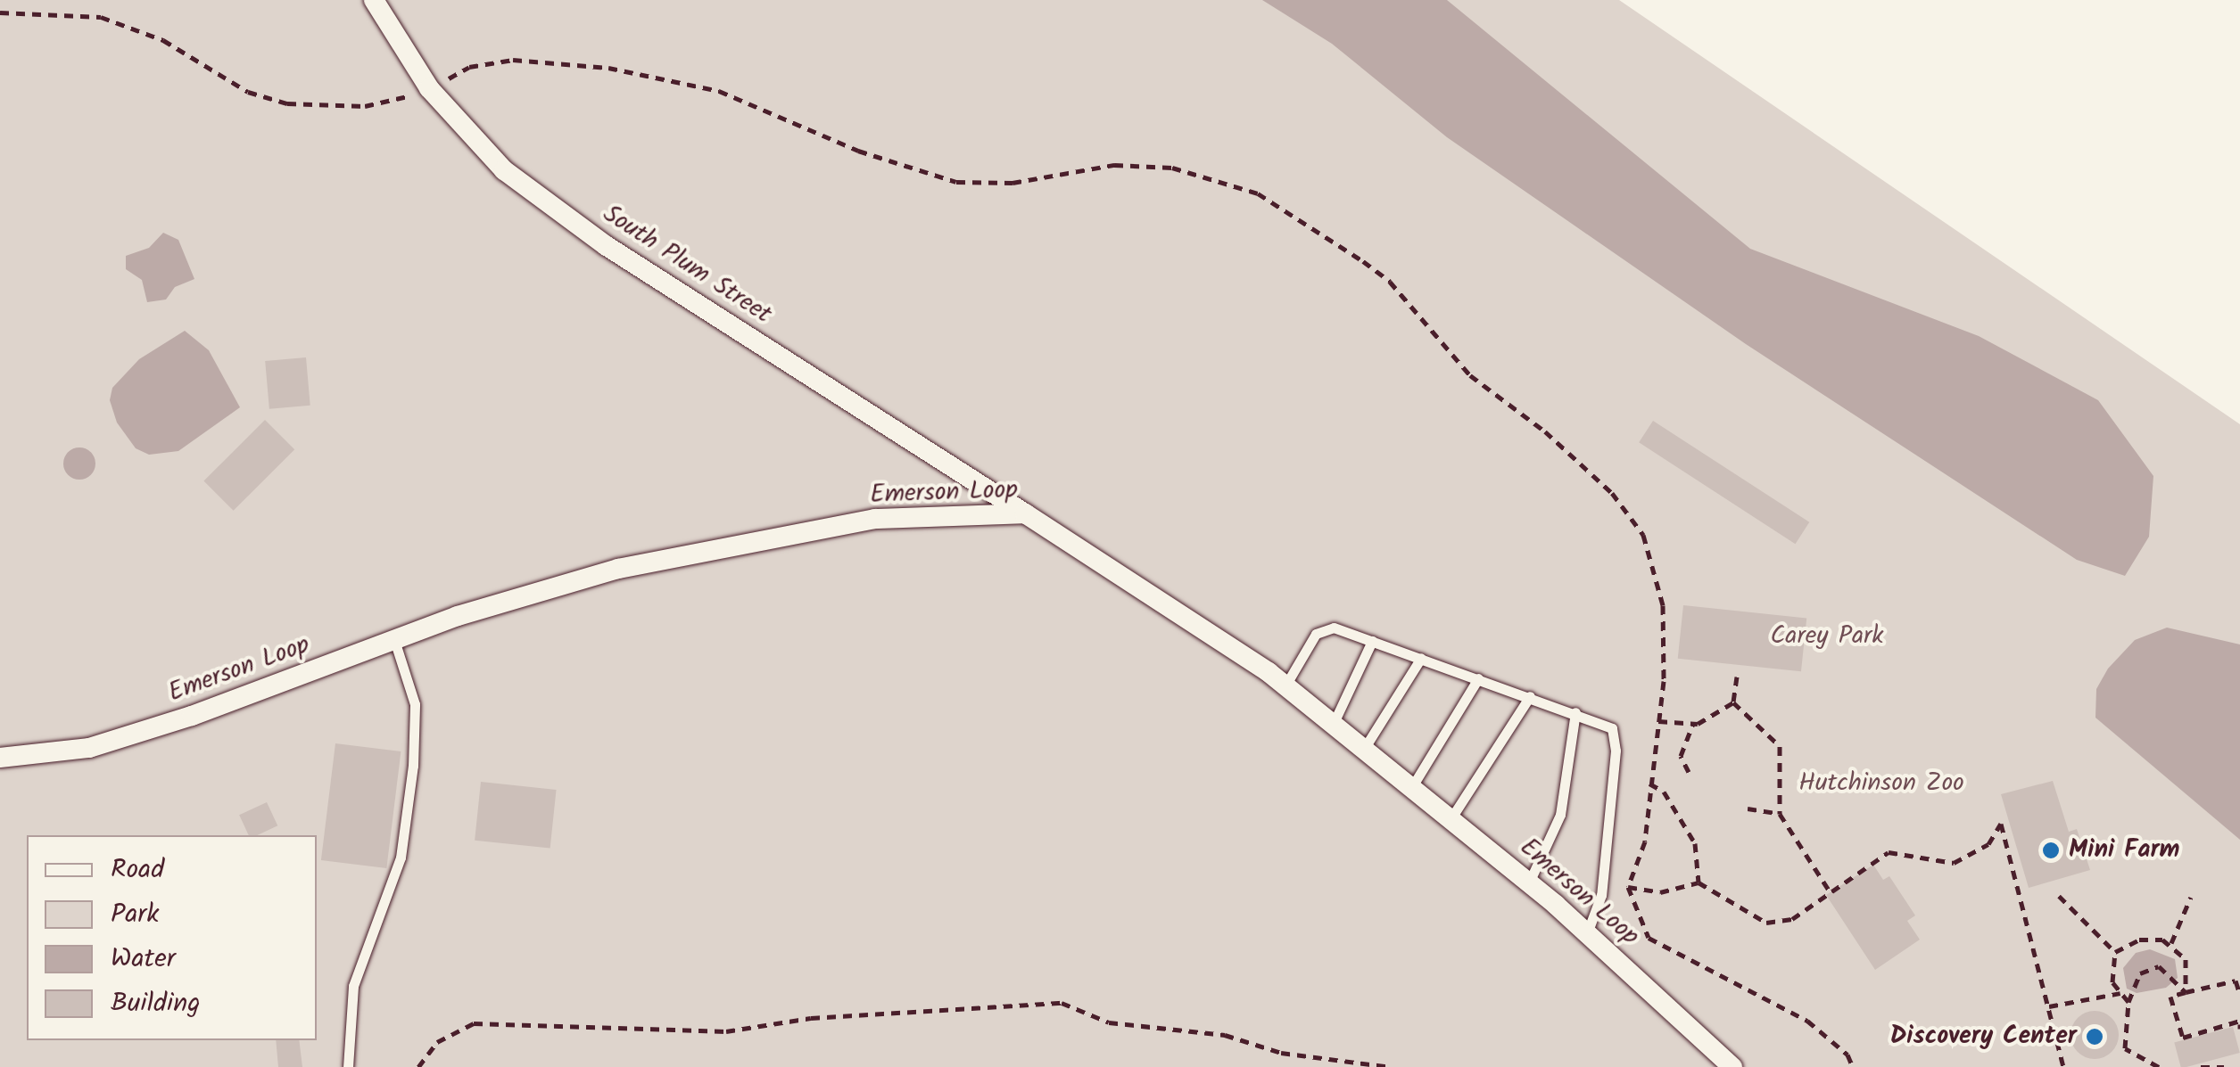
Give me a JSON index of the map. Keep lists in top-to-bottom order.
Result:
{
  "streets": {
    "street": ["South Plum Street", "Emerson Loop"]
  },
  "crossings": [
    ["South Plum Street", "Emerson Loop"]
  ],
  "parks": ["Carey Park", "Hutchinson Zoo"],
  "places": ["Mini Farm", "Discovery Center"],
  "legend": [
    "Road",
    "Park",
    "Water",
    "Building"
  ]
}
